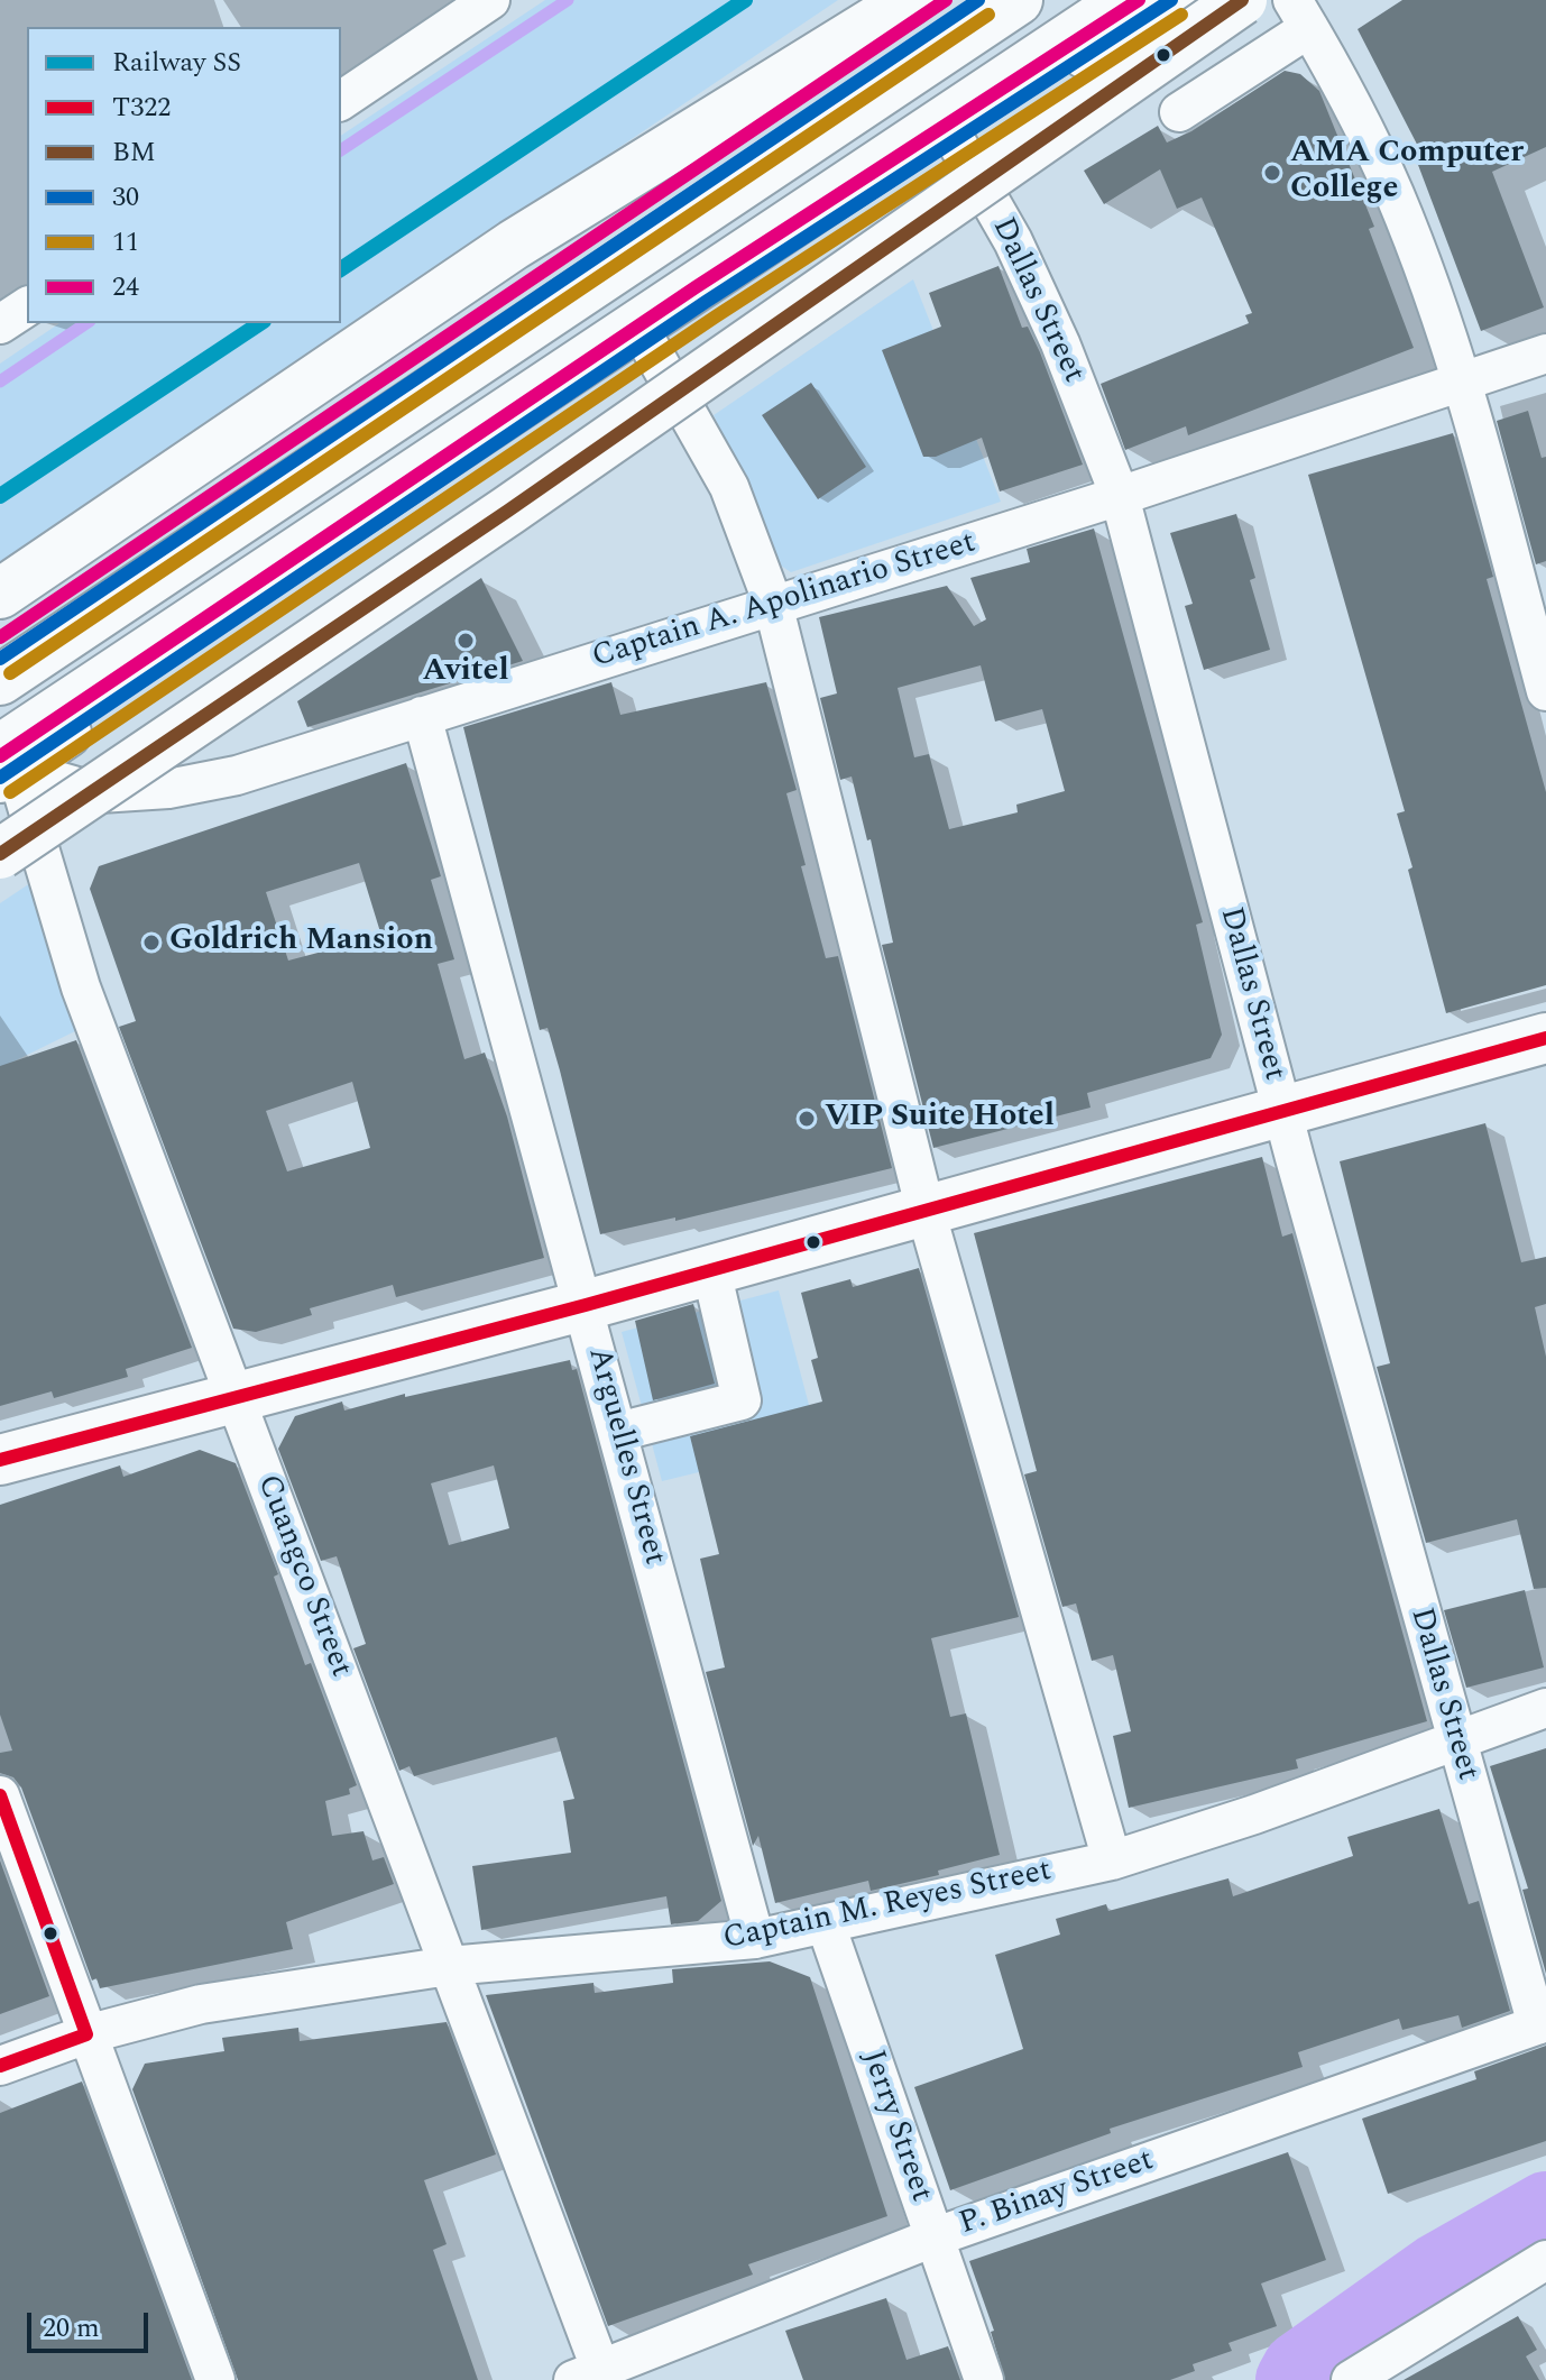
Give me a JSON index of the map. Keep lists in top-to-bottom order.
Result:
{
  "streets": {
    "street": [
      "Dallas Street",
      "Captain A. Apolinario Street",
      "Arguelles Street",
      "Cuangco Street",
      "Captain M. Reyes Street",
      "Jerry Street",
      "P. Binay Street"
    ]
  },
  "crossings": [
    ["Dallas Street", "Captain A. Apolinario Street"],
    ["Dallas Street", "Captain M. Reyes Street"],
    ["Dallas Street", "P. Binay Street"],
    ["Captain A. Apolinario Street", "Arguelles Street"],
    ["Captain A. Apolinario Street", "Cuangco Street"],
    ["Arguelles Street", "Captain M. Reyes Street"],
    ["Cuangco Street", "Captain M. Reyes Street"],
    ["Cuangco Street", "P. Binay Street"],
    ["Captain M. Reyes Street", "Jerry Street"],
    ["Jerry Street", "P. Binay Street"]
  ],
  "places": [
    "AMA Computer College",
    "Avitel",
    "Goldrich Mansion",
    "VIP Suite Hotel"
  ],
  "lines": [
    "rail line SS",
    "transit line BM",
    "transit line 30",
    "transit line 24",
    "transit line 11",
    "transit line T322"
  ],
  "legend": [
    "Railway SS",
    "T322",
    "BM",
    "30",
    "11",
    "24"
  ],
  "scale_bar": "20 m"
}
